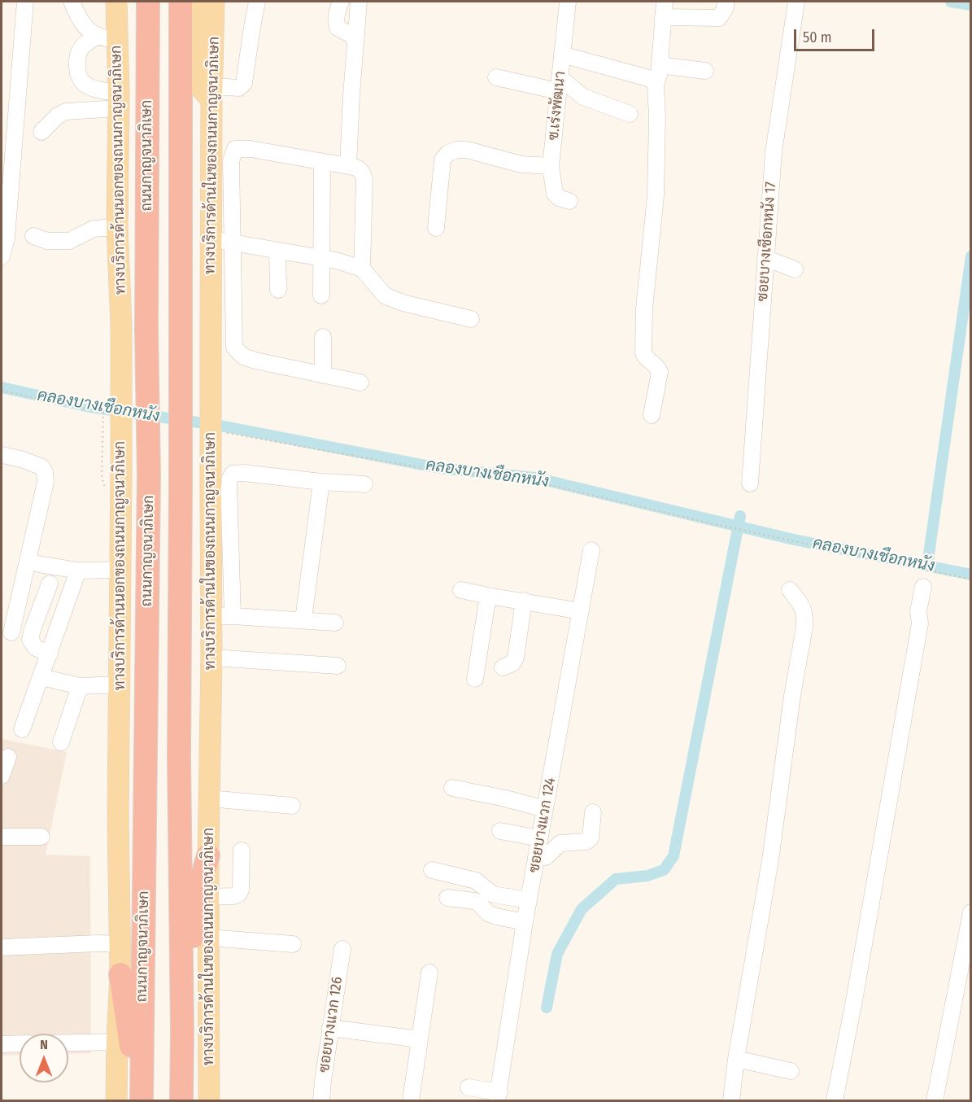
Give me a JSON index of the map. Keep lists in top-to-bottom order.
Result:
{
  "streets": {
    "highway": ["ถนนกาญจนาภิเษก"],
    "main road": ["ทางบริการด้านในของถนนกาญจนาภิเษก", "ทางบริการด้านนอกของถนนกาญจนาภิเษก"],
    "street": [
      "ซ.เร่งพัฒนา",
      "ซอยบางเชือกหนัง 17",
      "ซอยบางแวก 124",
      "ซอยบางแวก 126"
    ]
  },
  "water": ["คลองบางเชือกหนัง"],
  "scale_bar": "50 m",
  "north": "top"
}
